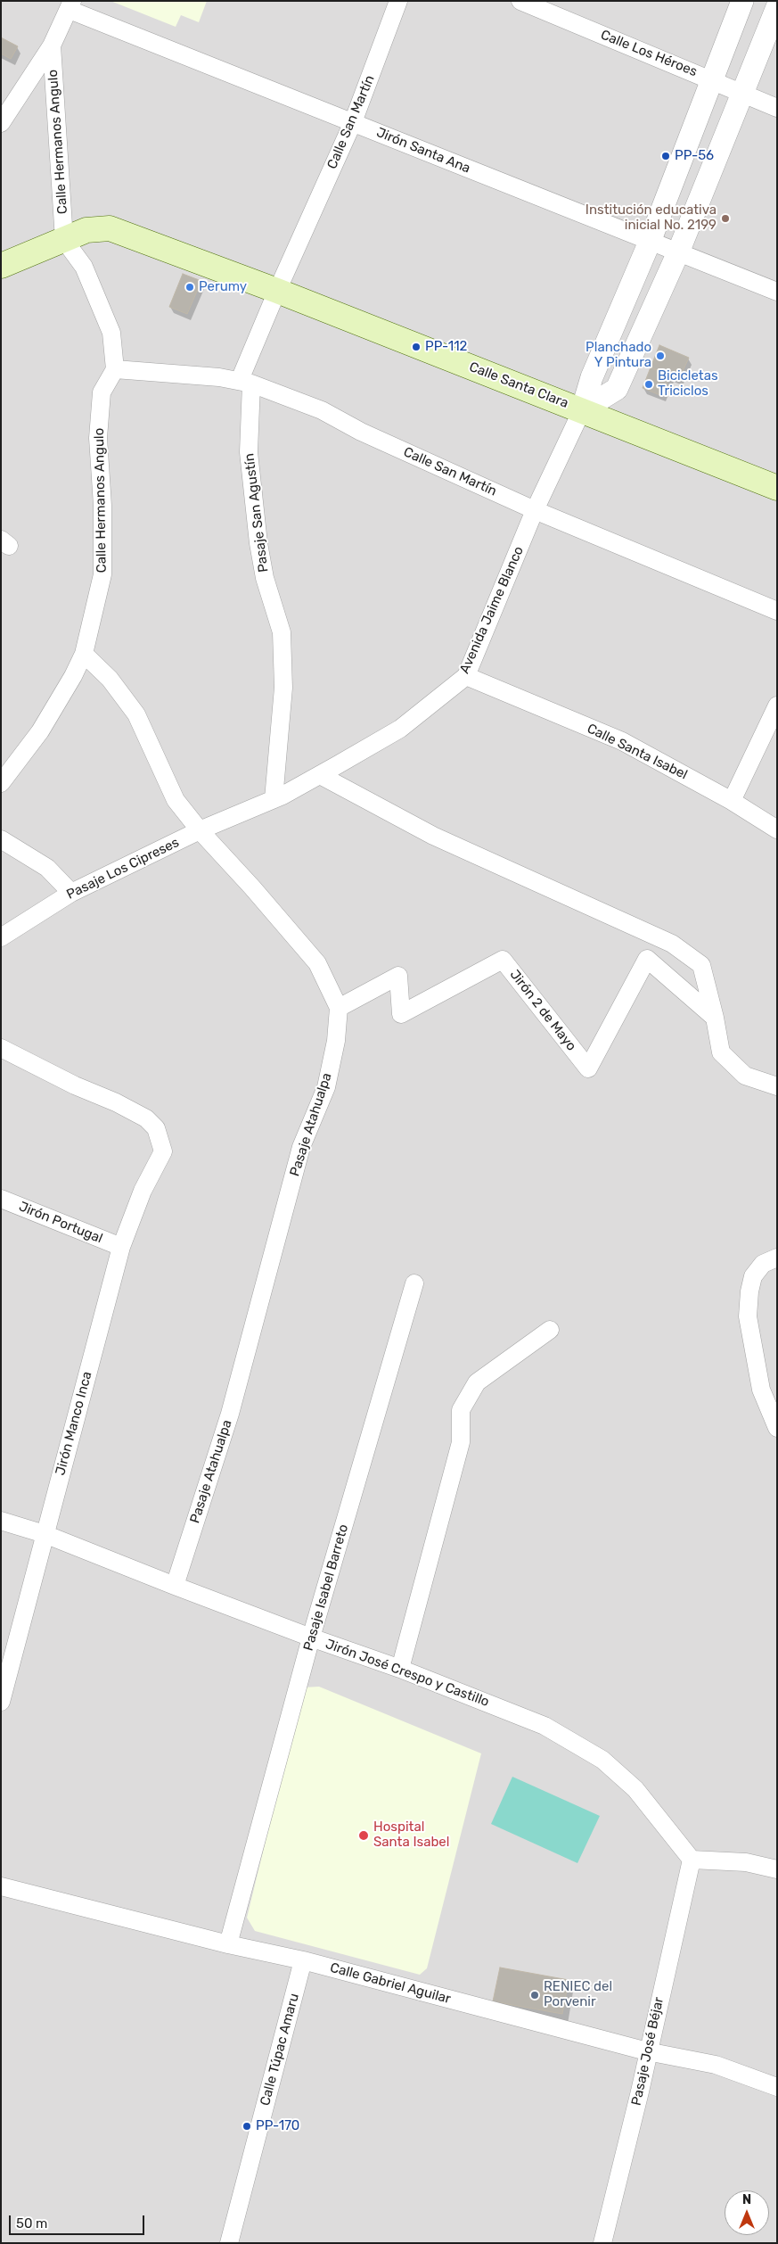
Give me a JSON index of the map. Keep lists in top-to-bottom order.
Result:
{
  "streets": {
    "main road": ["Calle Santa Clara"],
    "street": [
      "Calle Los Héroes",
      "Calle San Martín",
      "Calle Hermanos Angulo",
      "Jirón Santa Ana",
      "Pasaje San Agustín",
      "Avenida Jaime Blanco",
      "Calle Santa Isabel",
      "Pasaje Los Cipreses",
      "Jirón 2 de Mayo",
      "Pasaje Atahualpa",
      "Jirón Portugal",
      "Jirón Manco Inca",
      "Pasaje Isabel Barreto",
      "Jirón José Crespo y Castillo",
      "Calle Gabriel Aguilar",
      "Calle Túpac Amaru",
      "Pasaje José Béjar"
    ]
  },
  "crossings": [
    ["Calle Los Héroes", "Avenida Jaime Blanco"],
    ["Calle San Martín", "Calle Hermanos Angulo"],
    ["Calle San Martín", "Jirón Santa Ana"],
    ["Calle San Martín", "Calle Santa Clara"],
    ["Calle San Martín", "Pasaje San Agustín"],
    ["Calle San Martín", "Avenida Jaime Blanco"],
    ["Calle Hermanos Angulo", "Calle Santa Clara"],
    ["Jirón Santa Ana", "Avenida Jaime Blanco"],
    ["Calle Santa Clara", "Pasaje San Agustín"],
    ["Calle Santa Clara", "Avenida Jaime Blanco"],
    ["Pasaje San Agustín", "Avenida Jaime Blanco"],
    ["Avenida Jaime Blanco", "Calle Santa Isabel"],
    ["Avenida Jaime Blanco", "Pasaje Los Cipreses"],
    ["Jirón 2 de Mayo", "Pasaje Atahualpa"],
    ["Pasaje Atahualpa", "Jirón José Crespo y Castillo"],
    ["Jirón Portugal", "Jirón Manco Inca"],
    ["Jirón Manco Inca", "Jirón José Crespo y Castillo"],
    ["Pasaje Isabel Barreto", "Jirón José Crespo y Castillo"],
    ["Pasaje Isabel Barreto", "Calle Gabriel Aguilar"],
    ["Jirón José Crespo y Castillo", "Pasaje José Béjar"],
    ["Calle Gabriel Aguilar", "Calle Túpac Amaru"],
    ["Calle Gabriel Aguilar", "Pasaje José Béjar"]
  ],
  "places": [
    "PP-56",
    "Institución educativa inicial No. 2199",
    "Perumy",
    "PP-112",
    "Planchado Y Pintura",
    "Bicicletas Triciclos",
    "Hospital Santa Isabel",
    "RENIEC del Porvenir",
    "PP-170"
  ],
  "scale_bar": "50 m",
  "north": "top"
}
